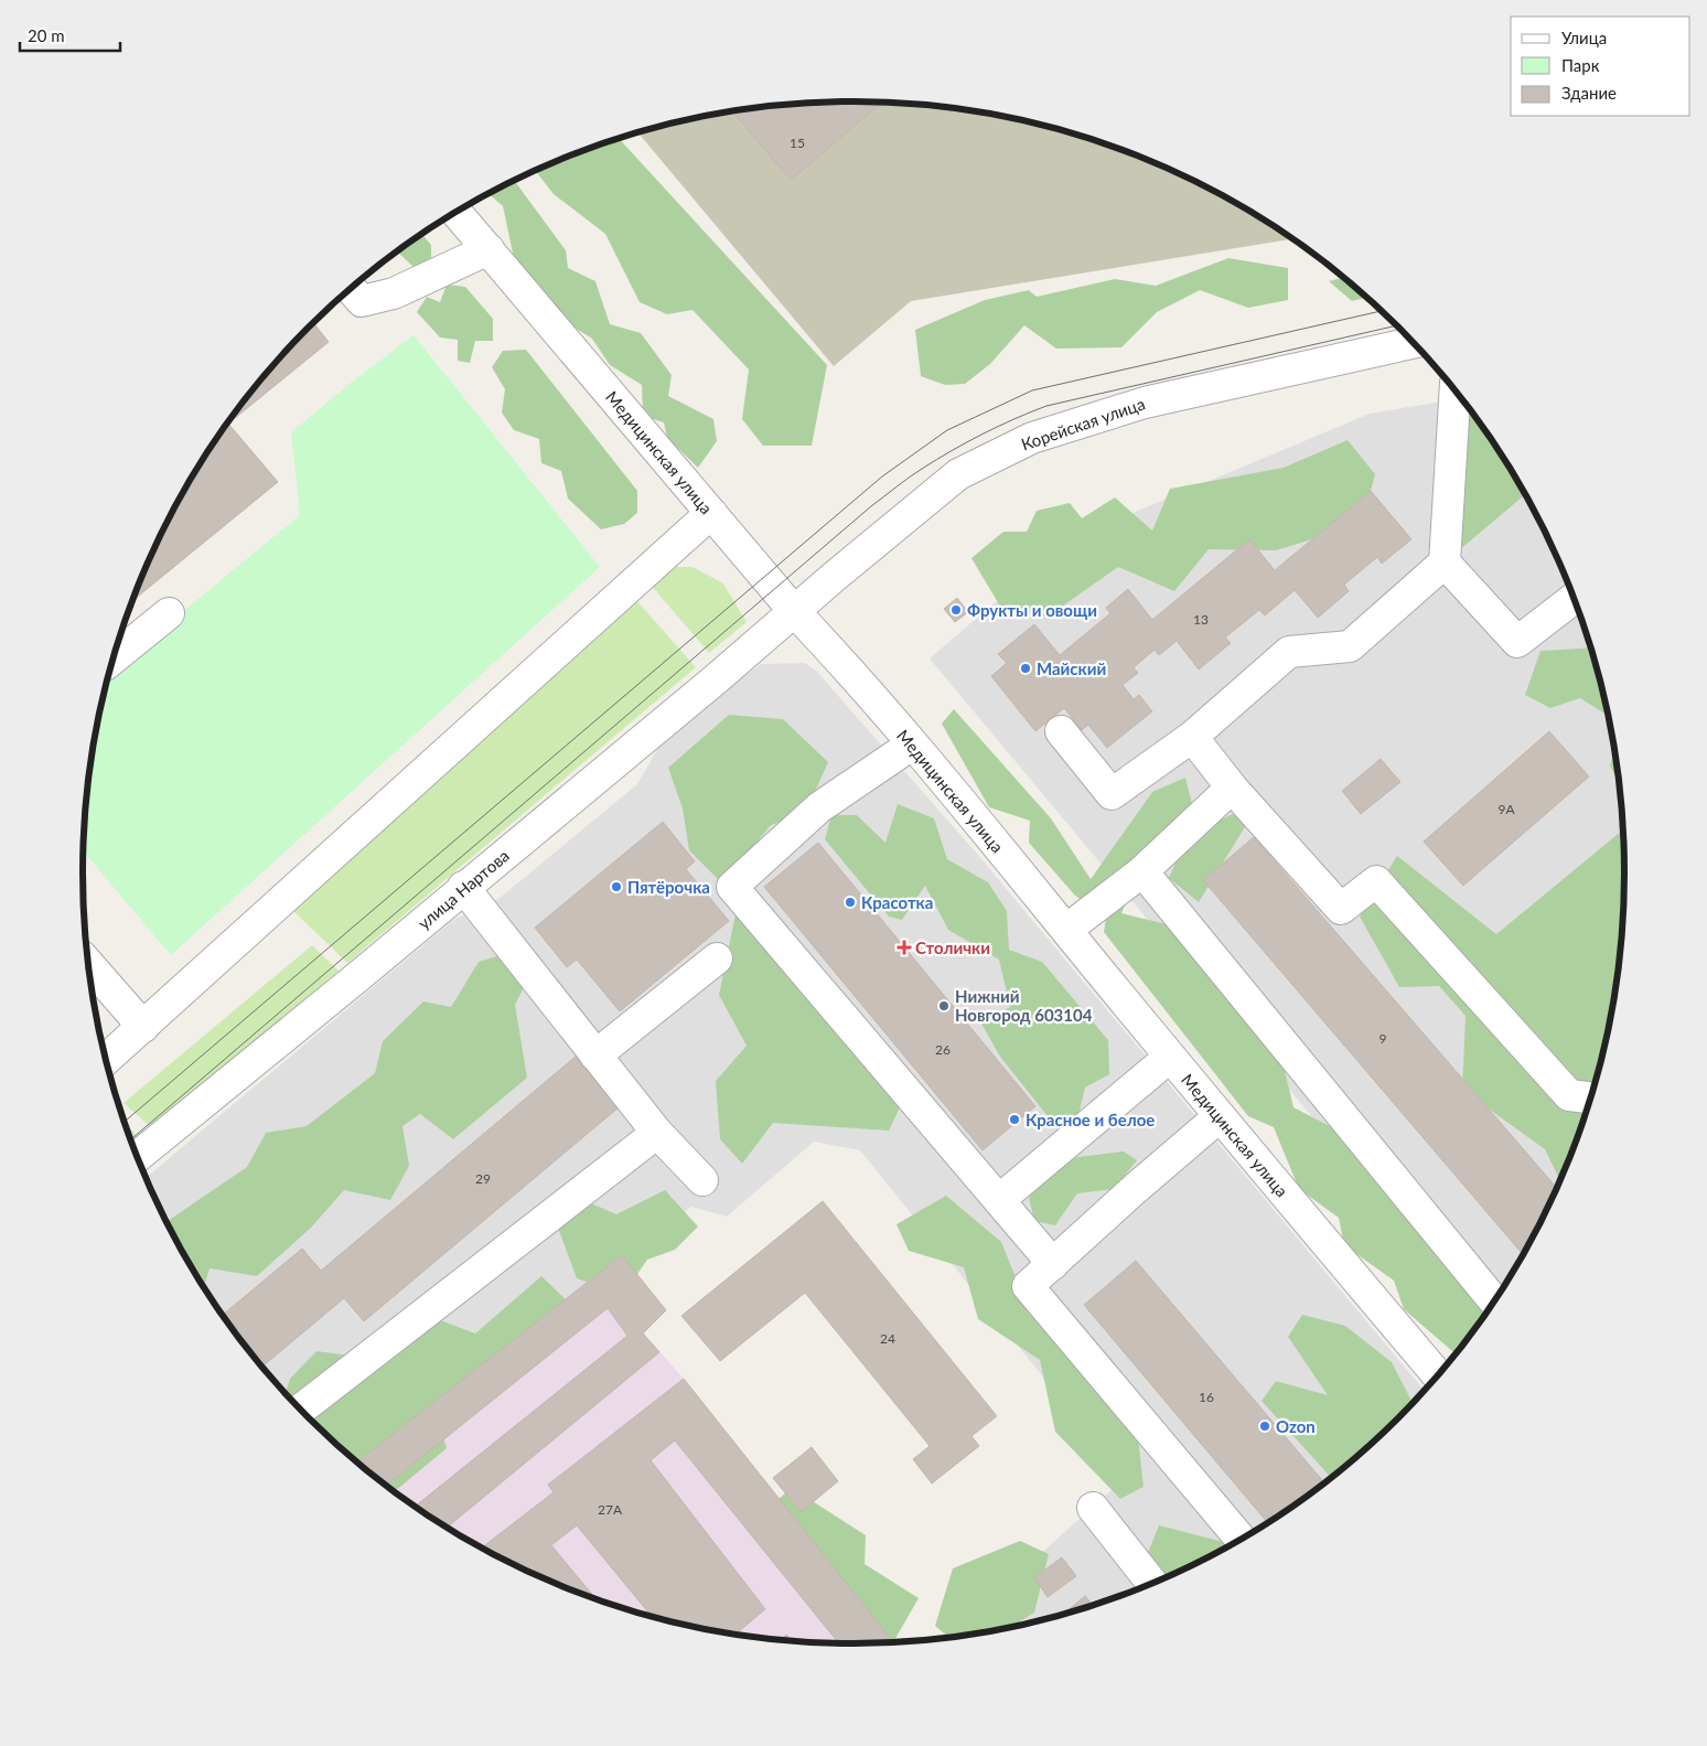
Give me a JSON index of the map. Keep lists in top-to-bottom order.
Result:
{
  "streets": {
    "street": ["Корейская улица", "Медицинская улица", "улица Нартова"]
  },
  "crossings": [
    ["Корейская улица", "Медицинская улица"],
    ["Корейская улица", "улица Нартова"],
    ["Медицинская улица", "улица Нартова"]
  ],
  "places": {
    "other": [
      "Фрукты и овощи",
      "Майский",
      "Пятёрочка",
      "Красотка",
      "Нижний Новгород 603104",
      "Красное и белое",
      "Ozon"
    ],
    "health": ["Столички"]
  },
  "house_numbers": [
    "15",
    "13",
    "9А",
    "9",
    "26",
    "29",
    "24",
    "16",
    "27А"
  ],
  "legend": ["Улица", "Парк", "Здание"],
  "scale_bar": "20 m"
}
